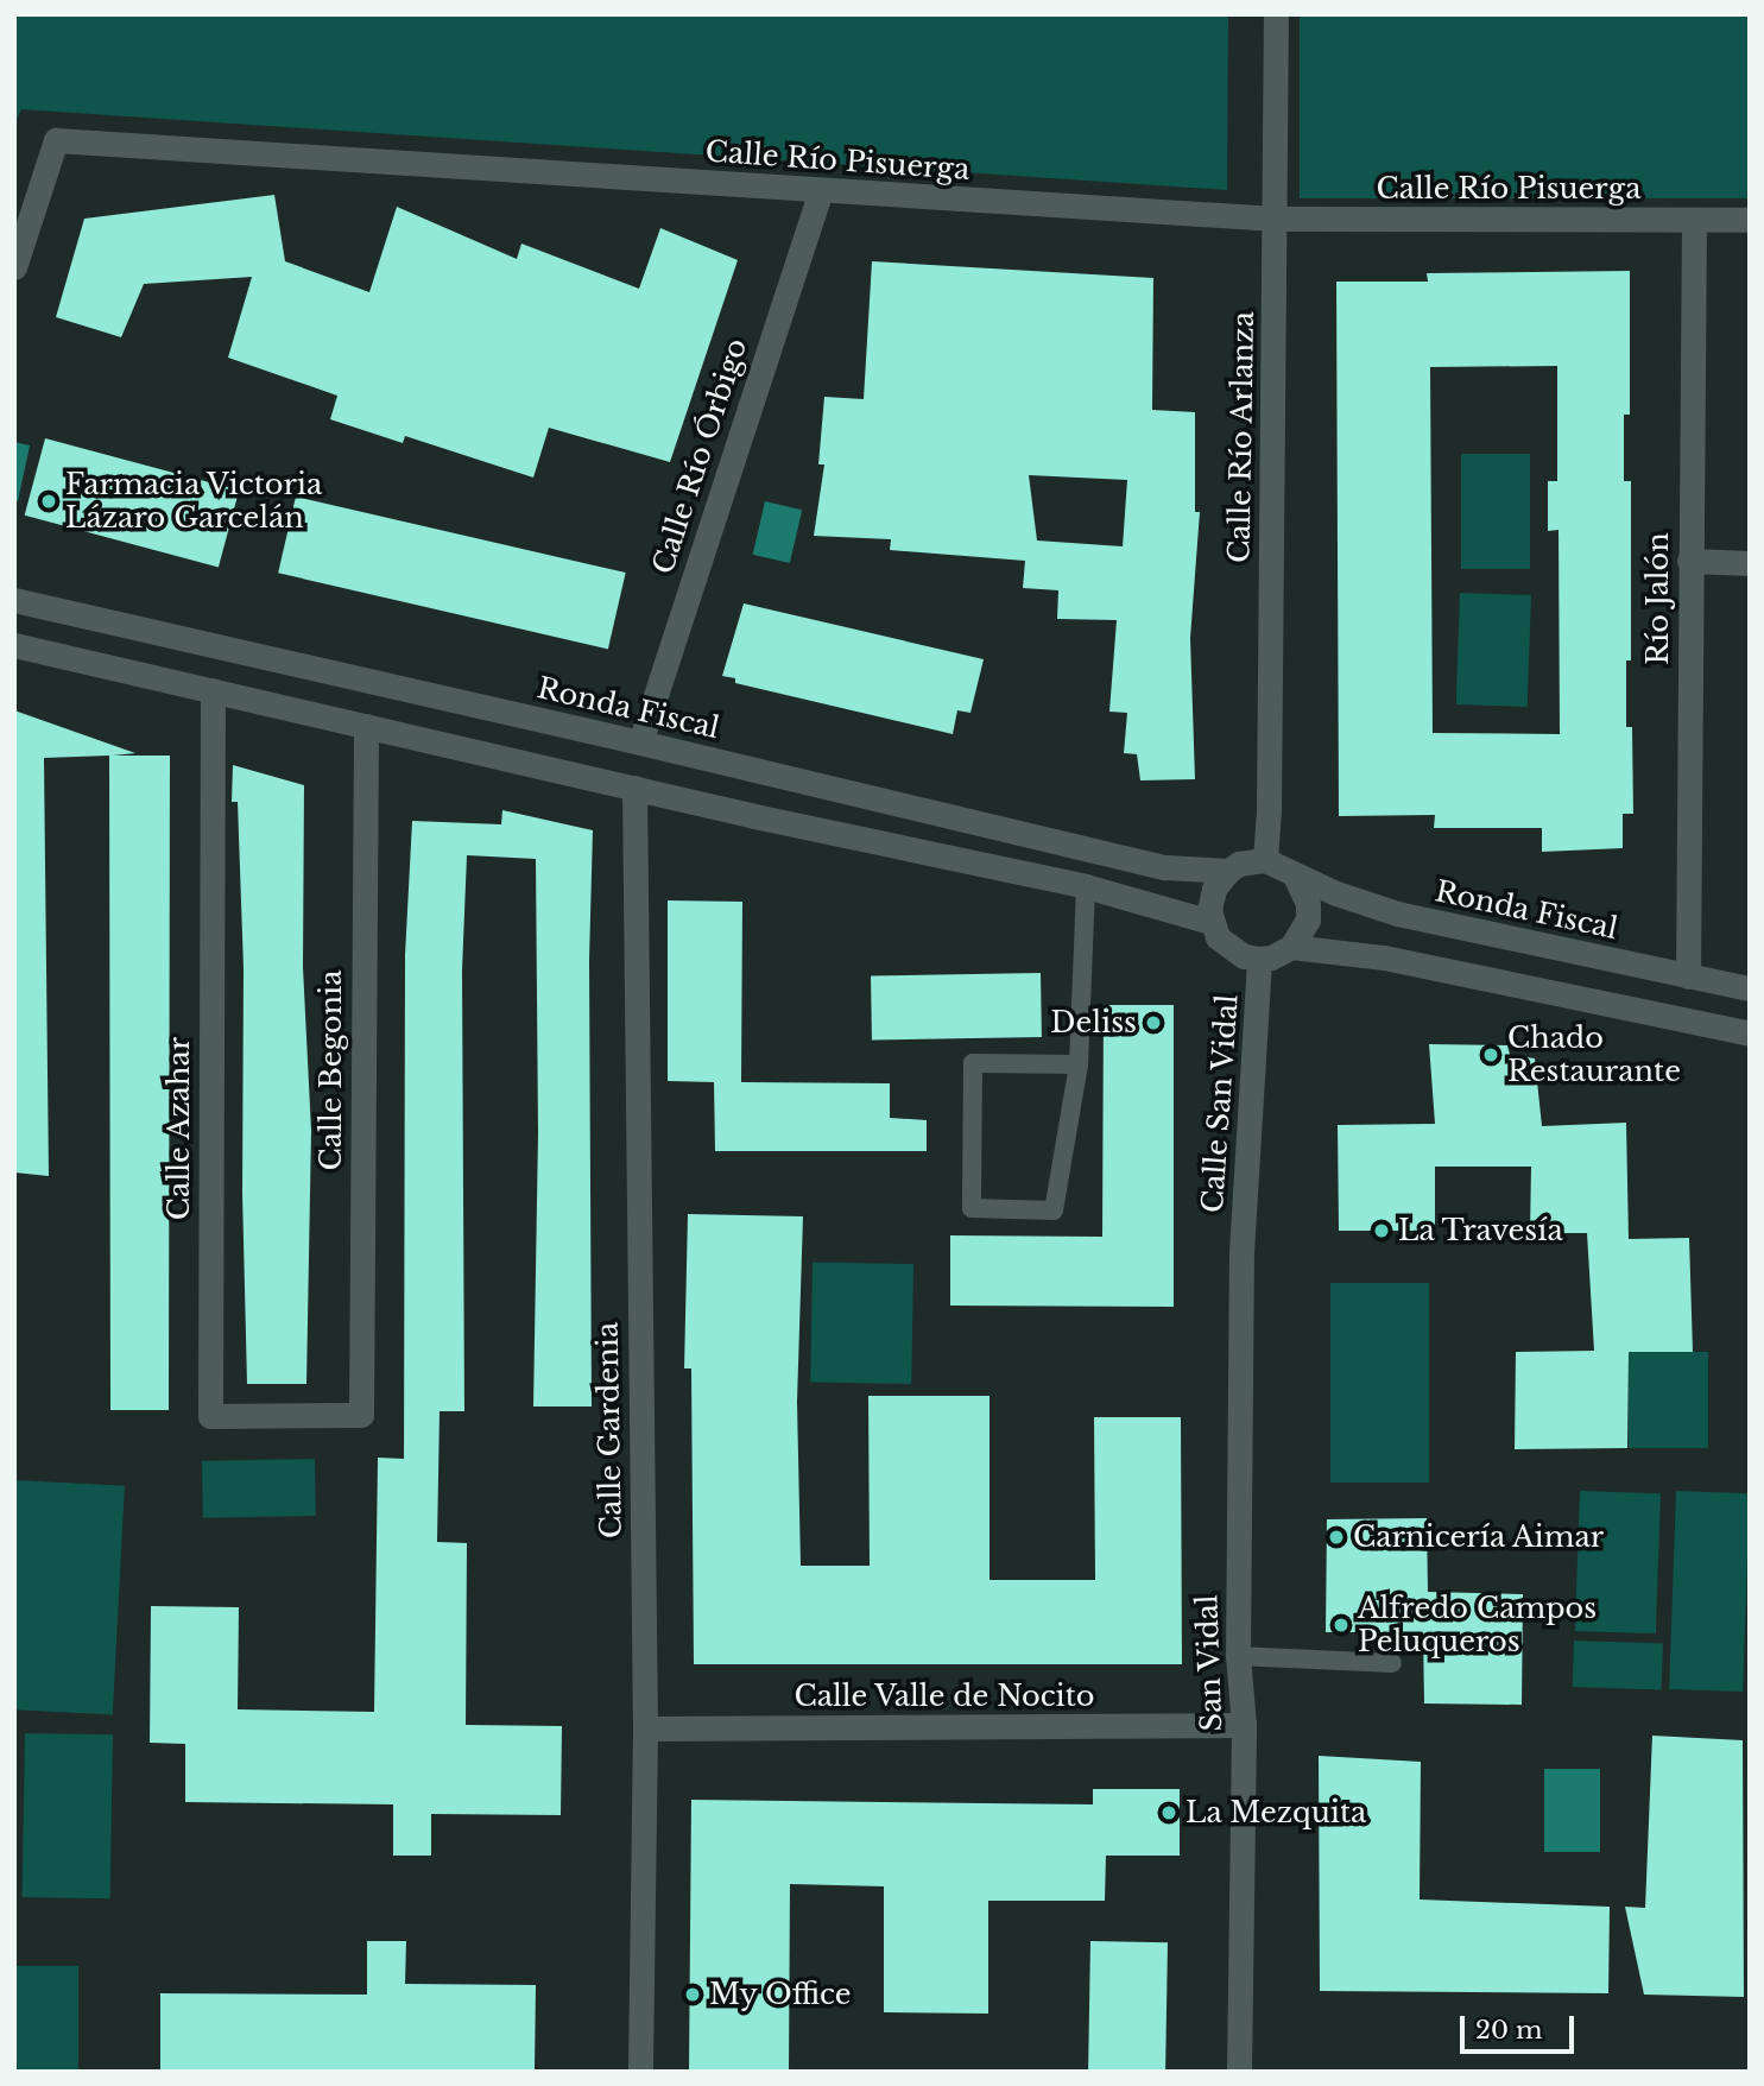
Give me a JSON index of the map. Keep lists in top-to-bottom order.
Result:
{
  "streets": {
    "street": [
      "Calle Río Pisuerga",
      "Calle Río Arlanza",
      "Calle Río Órbigo",
      "Río Jalón",
      "Ronda Fiscal",
      "Calle Begonia",
      "Calle San Vidal",
      "Calle Azahar",
      "Calle Gardenia",
      "San Vidal",
      "Calle Valle de Nocito"
    ]
  },
  "crossings": [
    ["Calle Río Pisuerga", "Calle Río Arlanza"],
    ["Calle Río Pisuerga", "Calle Río Órbigo"],
    ["Calle Río Pisuerga", "Río Jalón"],
    ["Calle Río Arlanza", "Ronda Fiscal"],
    ["Calle Río Arlanza", "Calle San Vidal"],
    ["Calle Río Órbigo", "Ronda Fiscal"],
    ["Río Jalón", "Ronda Fiscal"],
    ["Ronda Fiscal", "Calle San Vidal"],
    ["Calle Begonia", "Calle Azahar"],
    ["Calle San Vidal", "San Vidal"],
    ["Calle Gardenia", "Calle Valle de Nocito"],
    ["San Vidal", "Calle Valle de Nocito"]
  ],
  "places": [
    "Farmacia Victoria Lázaro Garcelán",
    "Deliss",
    "Chado Restaurante",
    "La Travesía",
    "Carnicería Aimar",
    "Alfredo Campos Peluqueros",
    "La Mezquita",
    "My Office"
  ],
  "scale_bar": "20 m"
}
